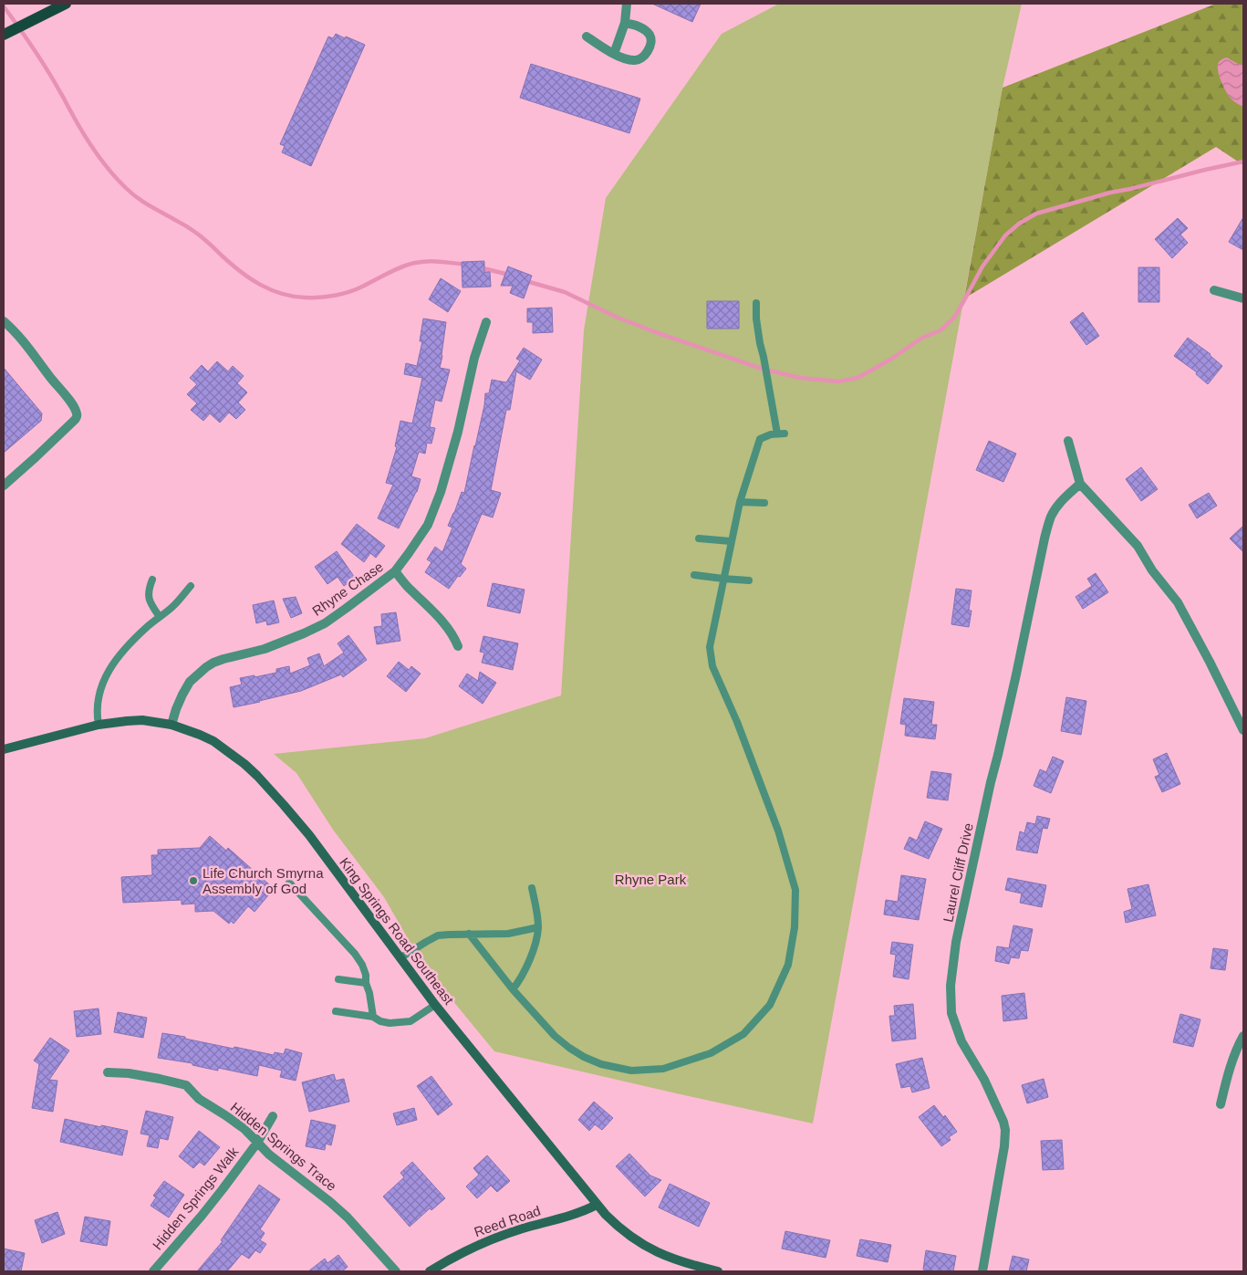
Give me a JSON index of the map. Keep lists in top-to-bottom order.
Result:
{
  "streets": {
    "street": [
      "Rhyne Chase",
      "Laurel Cliff Drive",
      "King Springs Road Southeast",
      "Hidden Springs Trace",
      "Hidden Springs Walk",
      "Reed Road"
    ]
  },
  "crossings": [
    ["Rhyne Chase", "King Springs Road Southeast"],
    ["King Springs Road Southeast", "Reed Road"],
    ["Hidden Springs Trace", "Hidden Springs Walk"]
  ],
  "parks": ["Rhyne Park"],
  "places": ["Life Church Smyrna Assembly of God"]
}
